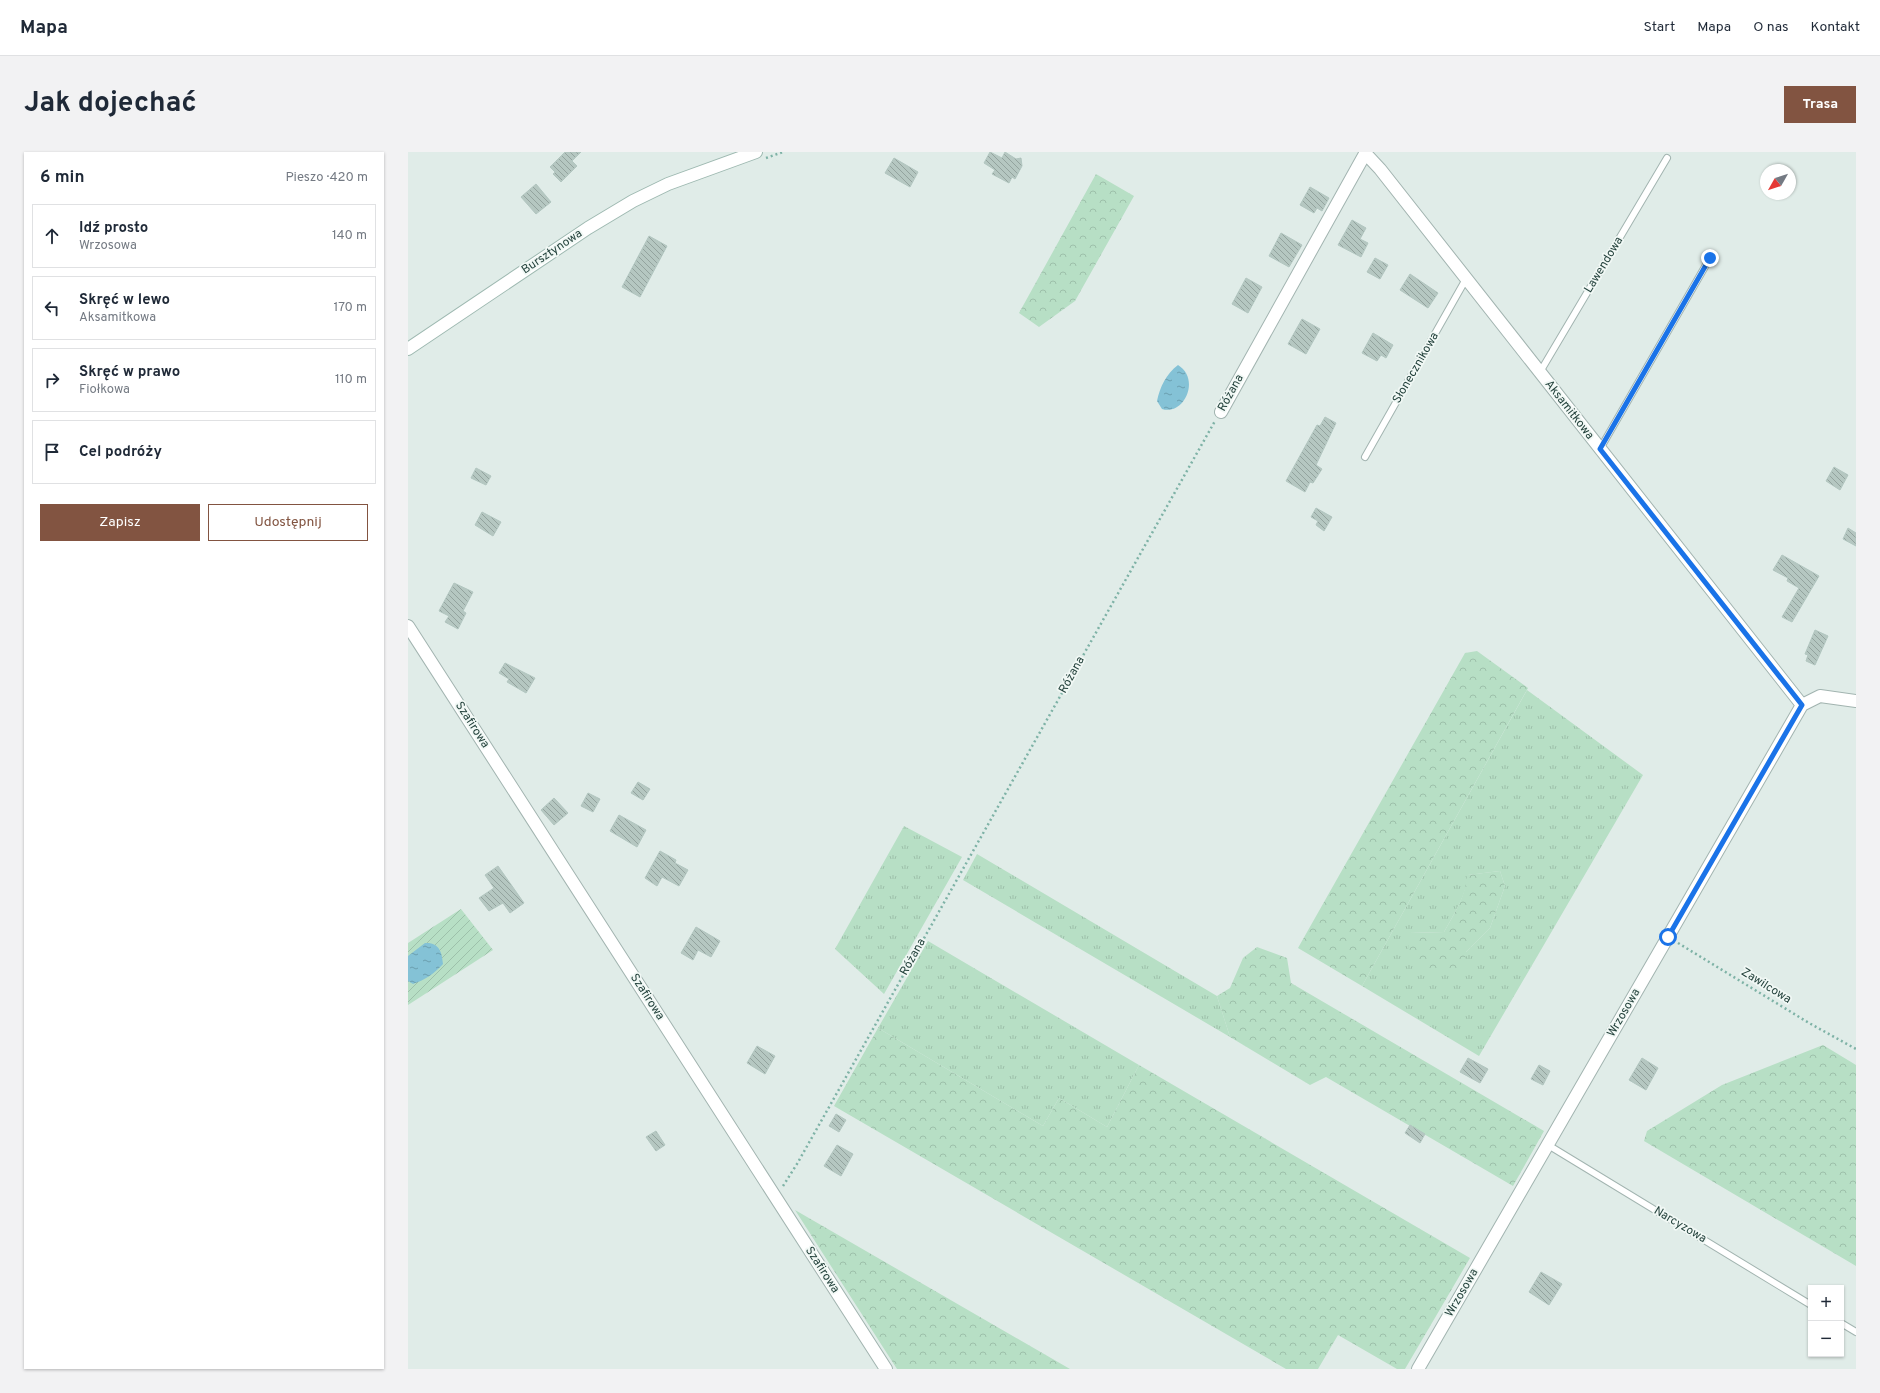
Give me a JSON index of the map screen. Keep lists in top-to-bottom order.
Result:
{
  "streets": {
    "street": [
      "Bursztynowa",
      "Różana",
      "Aksamitkowa",
      "Szafirowa",
      "Wrzosowa"
    ],
    "lane": ["Lawendowa", "Słonecznikowa", "Narcyzowa"],
    "path": ["Zawilcowa"]
  },
  "crossings": [
    ["Lawendowa", "Aksamitkowa"],
    ["Słonecznikowa", "Aksamitkowa"],
    ["Różana", "Aksamitkowa"],
    ["Różana", "Szafirowa"],
    ["Aksamitkowa", "Wrzosowa"],
    ["Zawilcowa", "Wrzosowa"],
    ["Wrzosowa", "Narcyzowa"]
  ],
  "north": "bottom left",
  "page": {
    "header": "Mapa",
    "nav": [
      "Start",
      "Mapa",
      "O nas",
      "Kontakt"
    ],
    "title": "Jak dojechać",
    "buttons": [
      "Trasa",
      ["Zapisz", "Udostępnij"]
    ],
    "heading": ["6 min", "Pieszo · 420 m"],
    "list": [
      ["Idź prosto", "Wrzosowa", "140 m"],
      ["Skręć w lewo", "Aksamitkowa", "170 m"],
      ["Skręć w prawo", "Fiołkowa", "110 m"],
      "Cel podróży"
    ],
    "map_buttons": ["+", "−"]
  }
}
